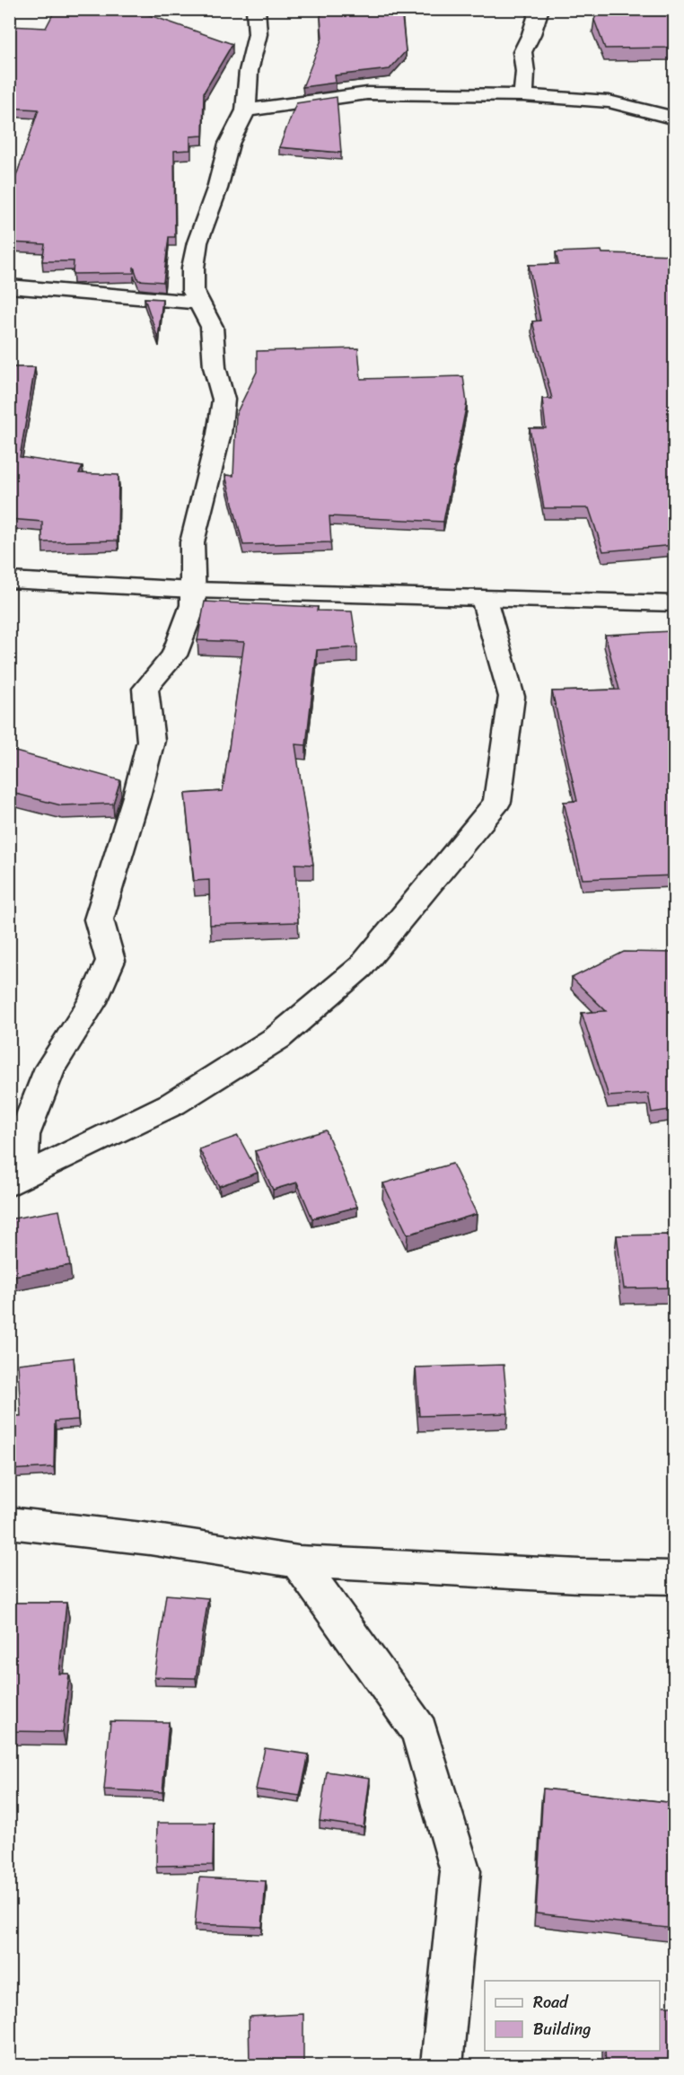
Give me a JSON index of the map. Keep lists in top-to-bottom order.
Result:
{
  "legend": ["Road", "Building"]
}
